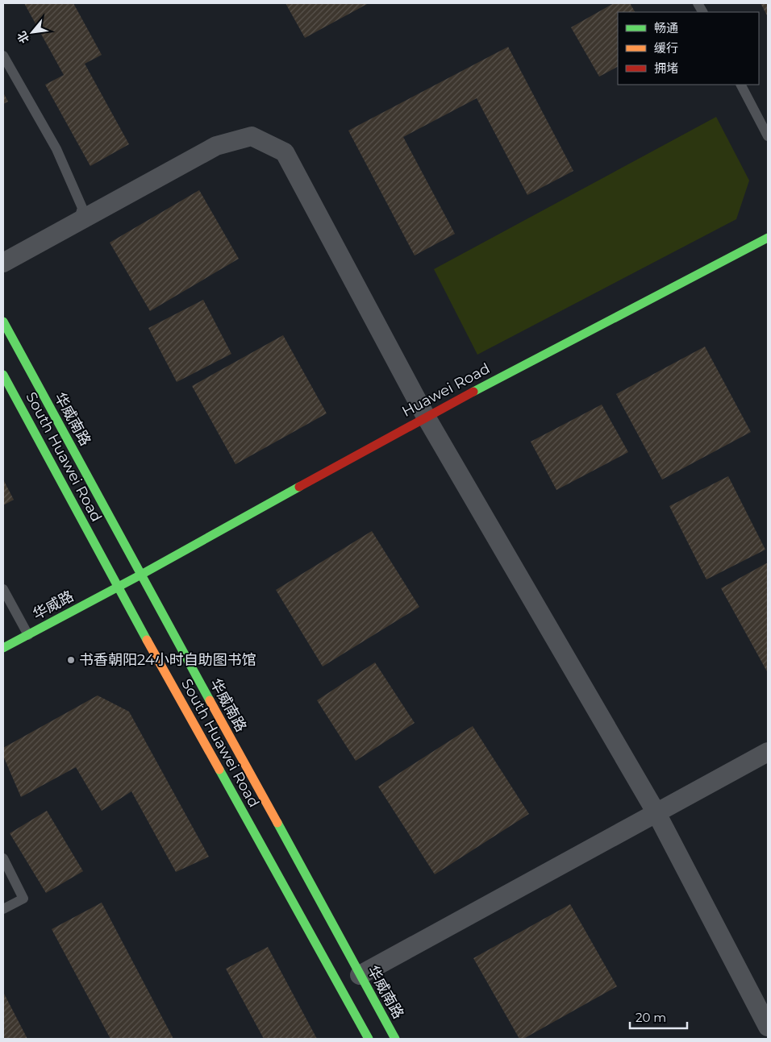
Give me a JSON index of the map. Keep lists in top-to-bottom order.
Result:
{
  "streets": {
    "main road": [
      "Huawei Road",
      "华威南路",
      "South Huawei Road",
      "华威路"
    ]
  },
  "crossings": [
    ["Huawei Road", "华威南路"],
    ["Huawei Road", "South Huawei Road"],
    ["Huawei Road", "华威路"],
    ["South Huawei Road", "华威路"]
  ],
  "places": ["书香朝阳24小时自助图书馆"],
  "legend": ["畅通", "缓行", "拥堵"],
  "scale_bar": "20 m",
  "north": "bottom left"
}
